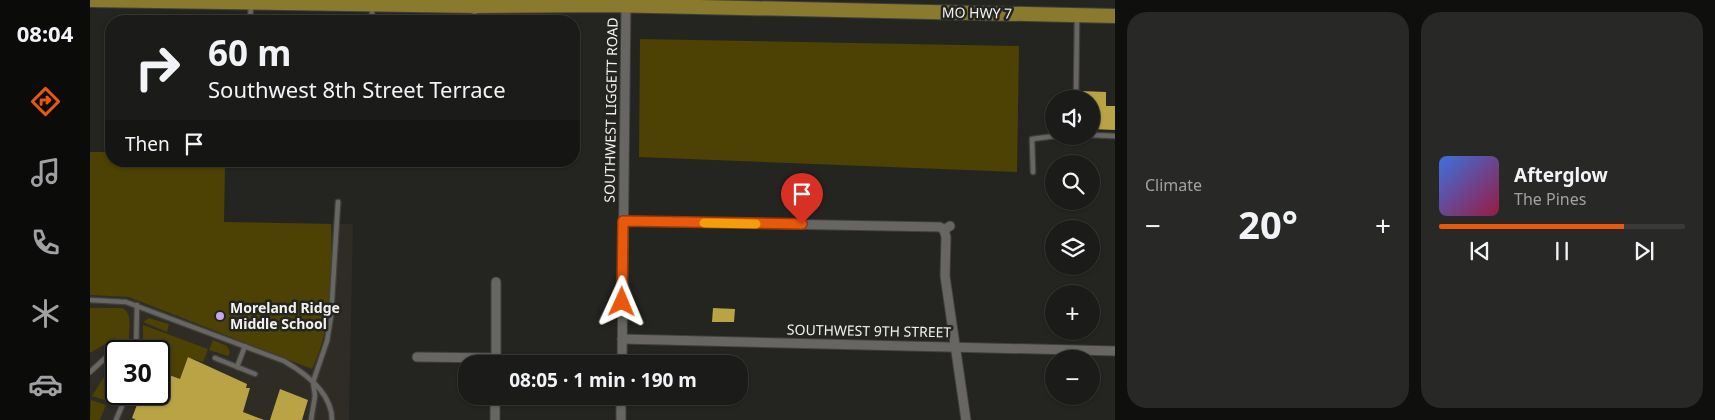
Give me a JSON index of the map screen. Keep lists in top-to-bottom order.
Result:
{
  "streets": {
    "main road": ["MO HWY 7"],
    "street": ["SOUTHWEST LIGGETT ROAD", "SOUTHWEST 9TH STREET"]
  },
  "crossings": [
    ["MO HWY 7", "SOUTHWEST LIGGETT ROAD"],
    ["SOUTHWEST LIGGETT ROAD", "SOUTHWEST 9TH STREET"]
  ],
  "places": ["Moreland Ridge Middle School"],
  "page": {
    "tabs": "08:04",
    "tile": "Climate",
    "turn": ["60 m", "Southwest 8th Street Terrace"],
    "map_buttons": ["+", "−"],
    "then": "Then",
    "song": ["Afterglow", "The Pines"],
    "heat": ["−", "20°", "+"],
    "limit": "30",
    "trip": "08:05 · 1 min · 190 m"
  }
}
